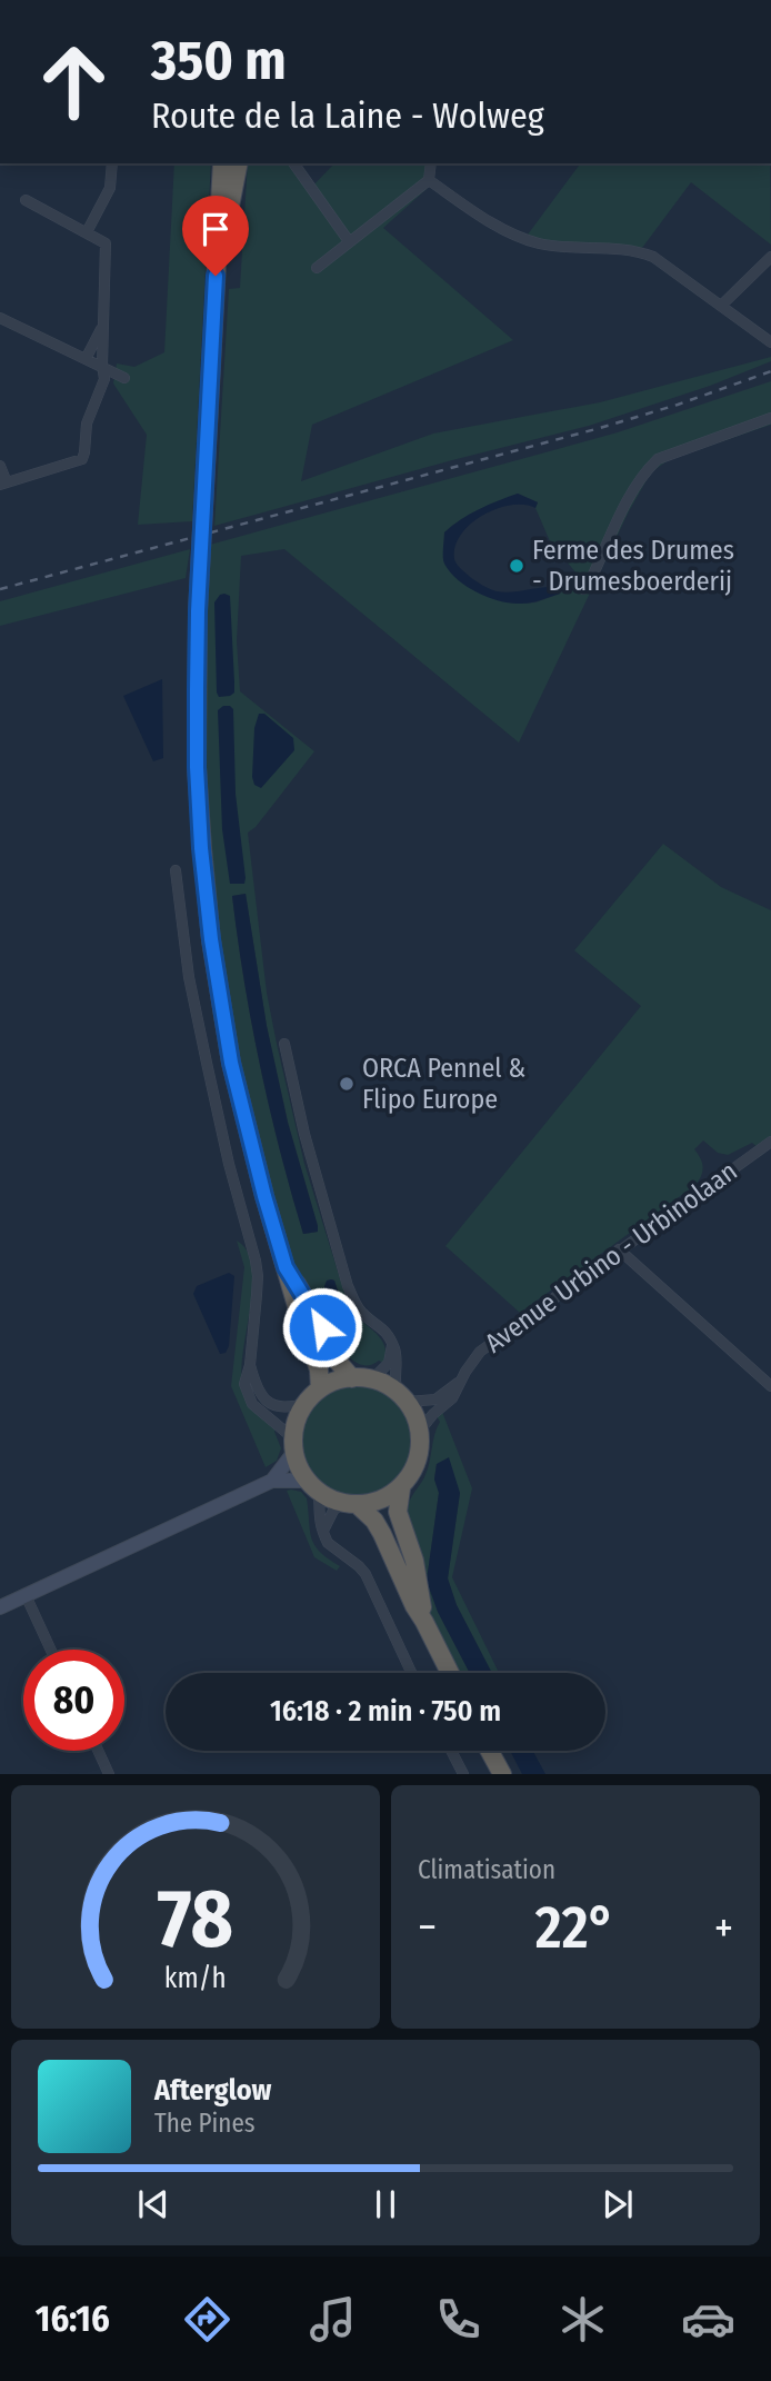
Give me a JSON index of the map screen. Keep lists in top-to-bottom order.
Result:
{
  "streets": {
    "street": ["Avenue Urbino - Urbinolaan"]
  },
  "places": ["Ferme des Drumes - Drumesboerderij", "ORCA Pennel & Flipo Europe"],
  "page": {
    "turn": ["350 m", "Route de la Laine - Wolweg"],
    "limit": "80",
    "trip": "16:18 · 2 min · 750 m",
    "tile": "Climatisation",
    "heat": ["−", "22°", "+"],
    "song": ["Afterglow", "The Pines"],
    "tabs": "16:16",
    "gauge": ["78", "km/h"]
  }
}
